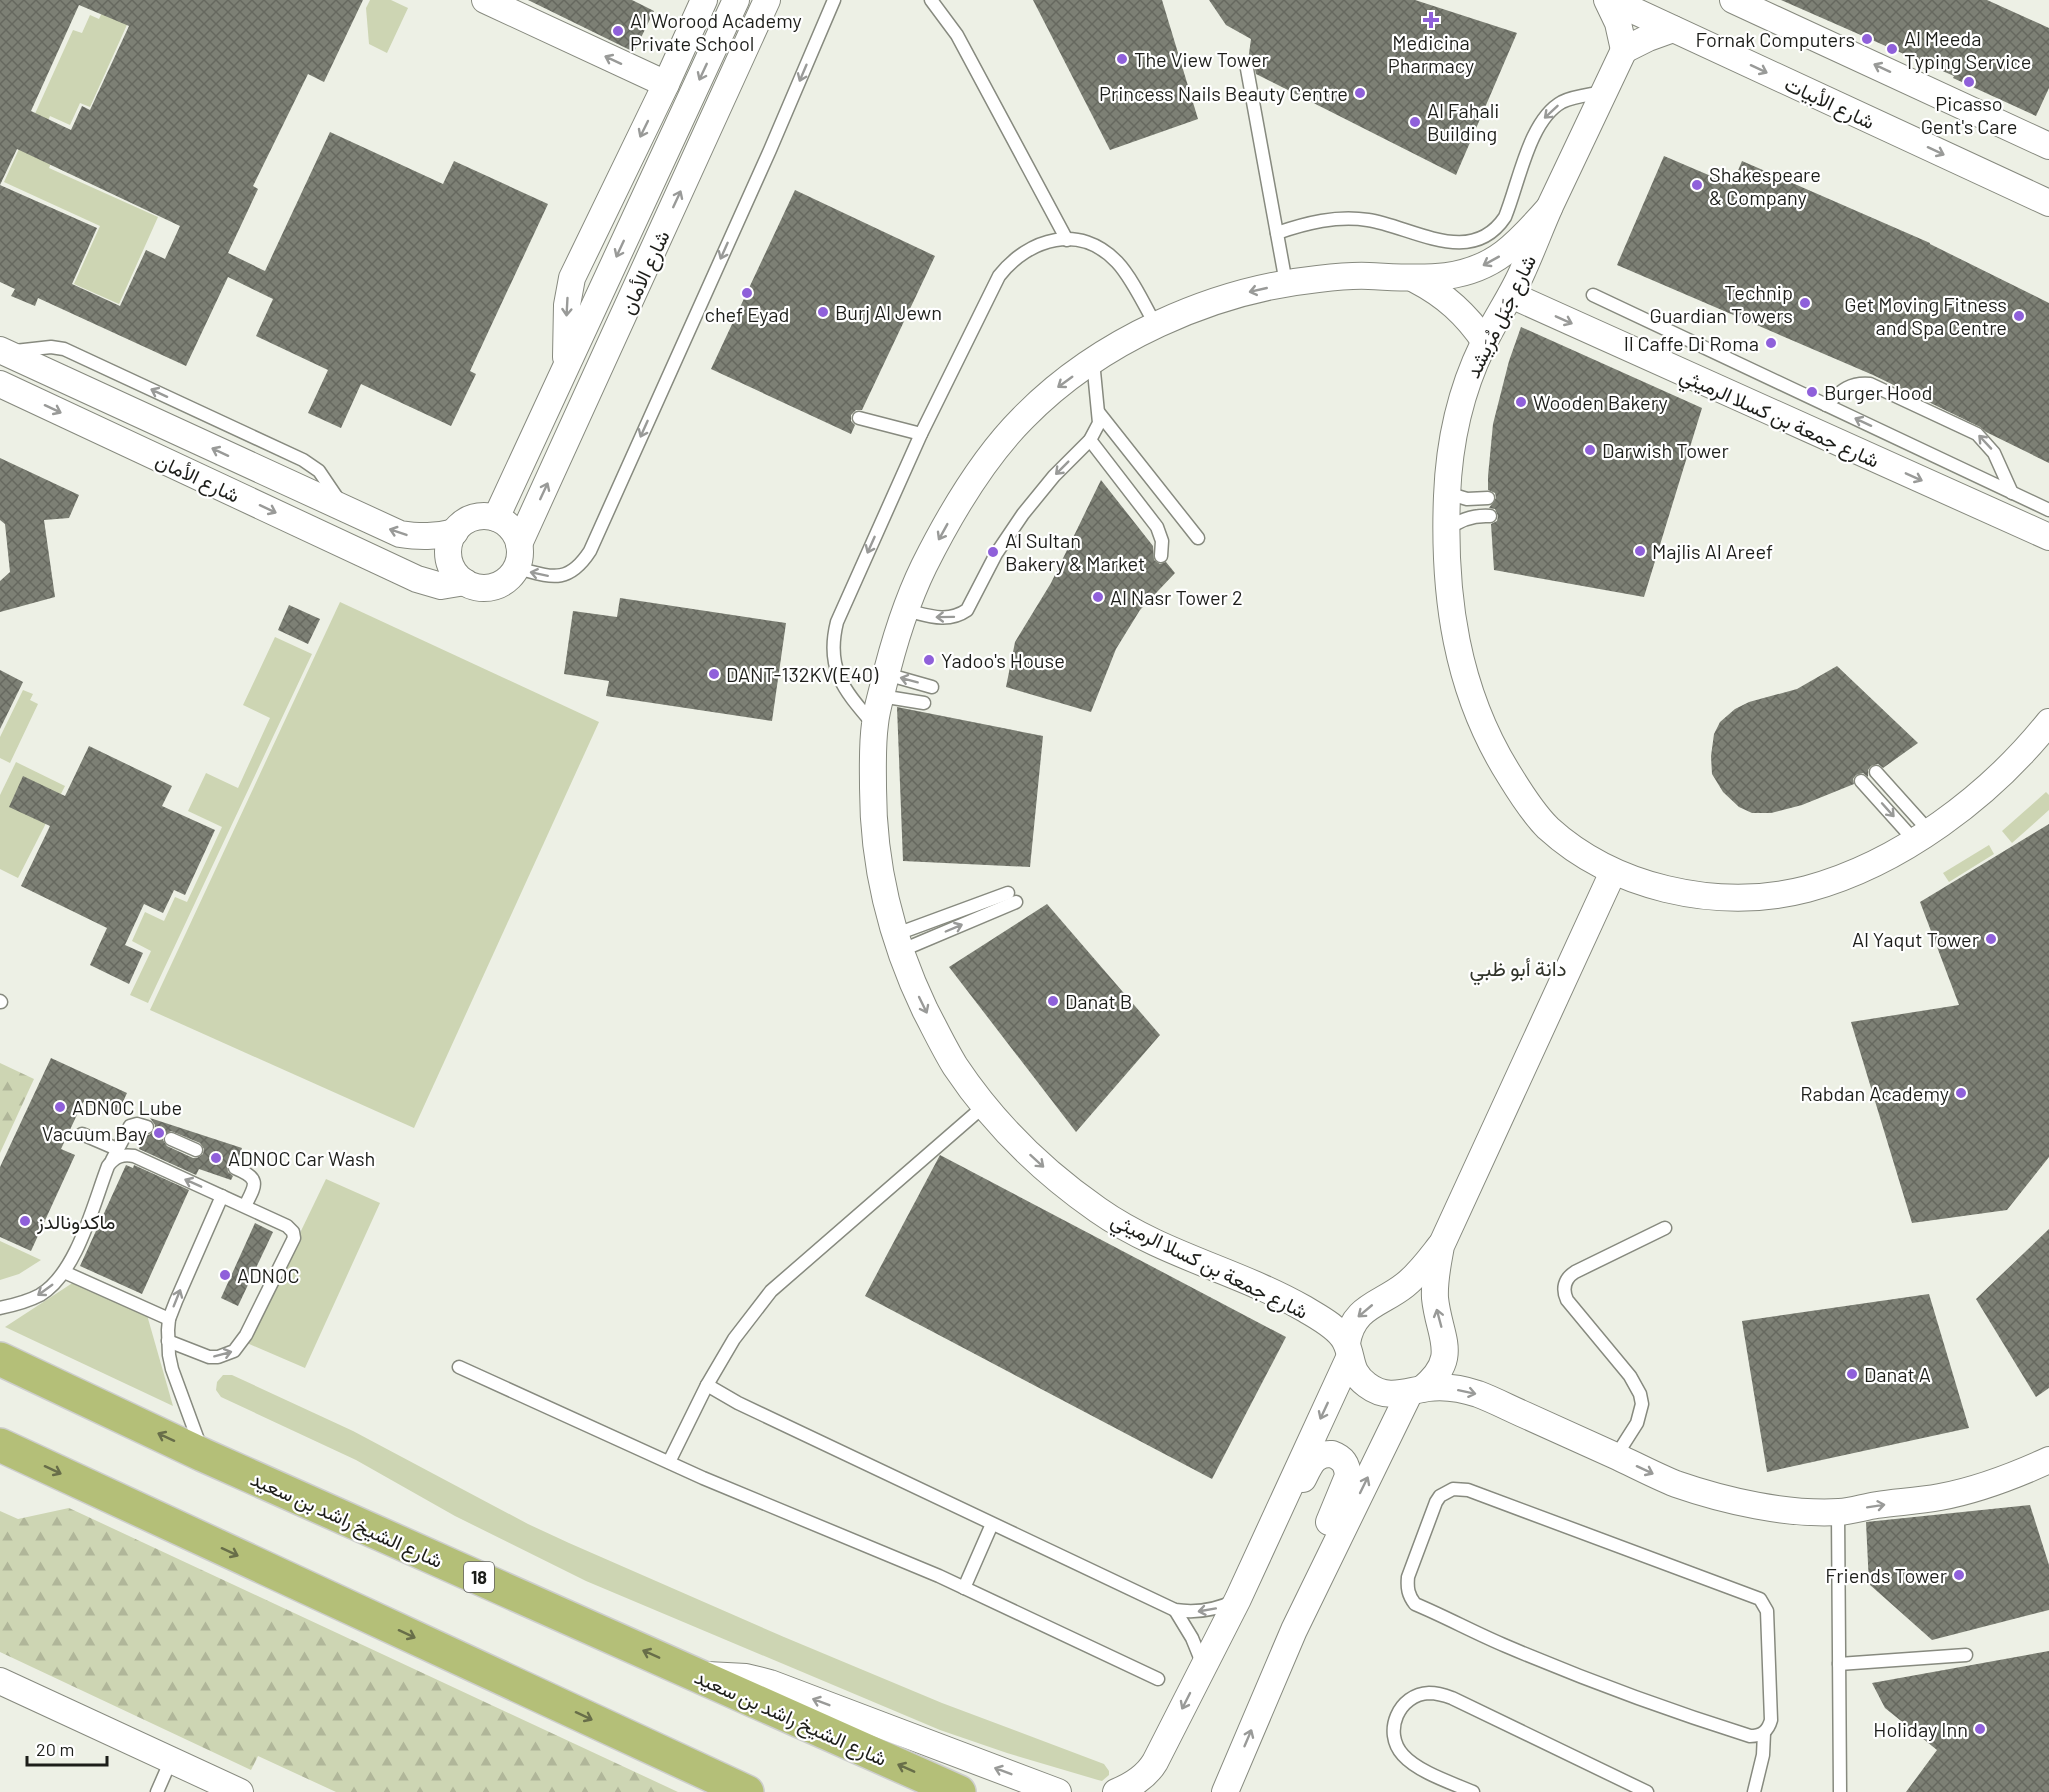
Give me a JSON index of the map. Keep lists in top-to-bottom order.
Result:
{
  "streets": {
    "main road": ["شارع الشيخ راشد بن سعيد", "18"],
    "street": [
      "شارع الأبيات",
      "شارع الأمان",
      "شارع جَبَل مُرَيشد",
      "شارع جمعة بن كسلا الرميثي"
    ]
  },
  "crossings": [
    ["شارع جَبَل مُرَيشد", "شارع جمعة بن كسلا الرميثي"]
  ],
  "districts": ["دانة أبو ظبي"],
  "places": {
    "health": ["Medicina Pharmacy"],
    "other": [
      "Al Worood Academy Private School",
      "Fornak Computers",
      "Al Meeda Typing Service",
      "The View Tower",
      "Picasso Gent's Care",
      "Princess Nails Beauty Centre",
      "Al Fahali Building",
      "Shakespeare & Company",
      "chef Eyad",
      "Technip Guardian Towers",
      "Burj Al Jewn",
      "Get Moving Fitness and Spa Centre",
      "Il Caffe Di Roma",
      "Burger Hood",
      "Wooden Bakery",
      "Darwish Tower",
      "Majlis Al Areef",
      "Al Sultan Bakery & Market",
      "Al Nasr Tower 2",
      "Yadoo's House",
      "DANT-132KV(E40)",
      "Al Yaqut Tower",
      "Danat B",
      "Rabdan Academy",
      "ADNOC Lube",
      "Vacuum Bay",
      "ADNOC Car Wash",
      "ماكدونالدز",
      "ADNOC",
      "Danat A",
      "Friends Tower",
      "Holiday Inn"
    ]
  },
  "scale_bar": "20 m"
}
